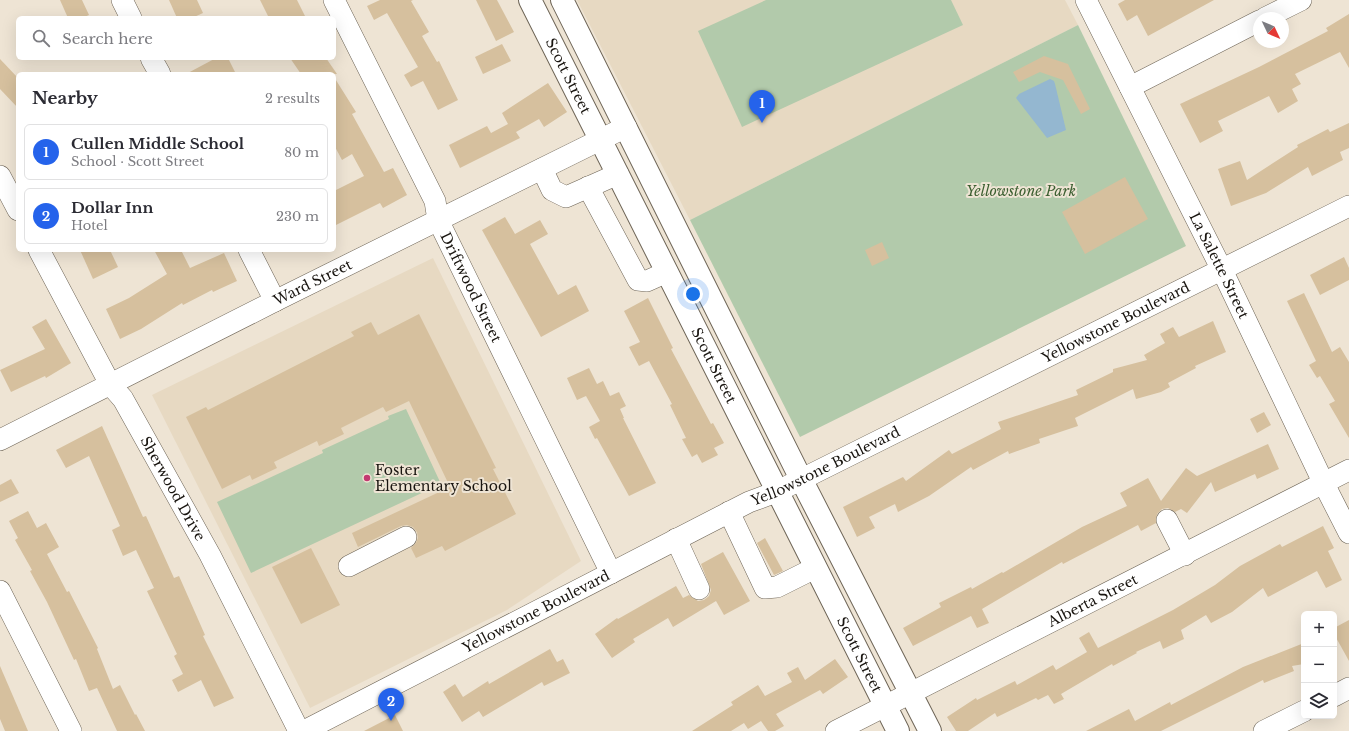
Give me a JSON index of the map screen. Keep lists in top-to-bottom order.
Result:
{
  "streets": {
    "main road": ["Scott Street"],
    "street": [
      "La Salette Street",
      "Ward Street",
      "Driftwood Street",
      "Yellowstone Boulevard",
      "Sherwood Drive",
      "Alberta Street"
    ]
  },
  "crossings": [
    ["Scott Street", "Ward Street"],
    ["Scott Street", "Yellowstone Boulevard"],
    ["Scott Street", "Alberta Street"],
    ["La Salette Street", "Yellowstone Boulevard"],
    ["La Salette Street", "Alberta Street"],
    ["Ward Street", "Driftwood Street"],
    ["Ward Street", "Sherwood Drive"],
    ["Driftwood Street", "Yellowstone Boulevard"]
  ],
  "parks": ["Yellowstone Park"],
  "places": ["Foster Elementary School"],
  "north": "bottom right",
  "page": {
    "search": "Search here",
    "heading": ["Nearby", "2 results"],
    "pins": ["1", "2"],
    "list": [
      {
        "mark": "1",
        "name": "Cullen Middle School",
        "note": "School · Scott Street",
        "value": "80 m"
      },
      {
        "mark": "2",
        "name": "Dollar Inn",
        "note": "Hotel",
        "value": "230 m"
      }
    ],
    "map_buttons": ["+", "−"]
  }
}
